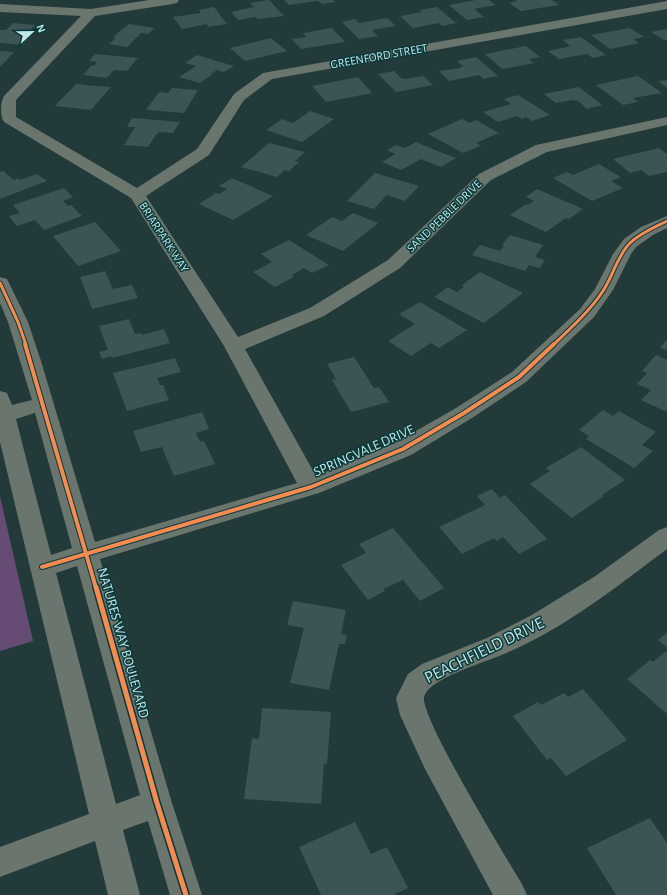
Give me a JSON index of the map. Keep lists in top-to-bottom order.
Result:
{
  "streets": {
    "street": [
      "GREENFORD STREET",
      "SAND PEBBLE DRIVE",
      "BRIARPARK WAY",
      "SPRINGVALE DRIVE",
      "NATURES WAY BOULEVARD",
      "PEACHFIELD DRIVE"
    ]
  },
  "crossings": [
    ["GREENFORD STREET", "BRIARPARK WAY"],
    ["SAND PEBBLE DRIVE", "BRIARPARK WAY"],
    ["BRIARPARK WAY", "SPRINGVALE DRIVE"],
    ["SPRINGVALE DRIVE", "NATURES WAY BOULEVARD"]
  ],
  "north": "right"
}
